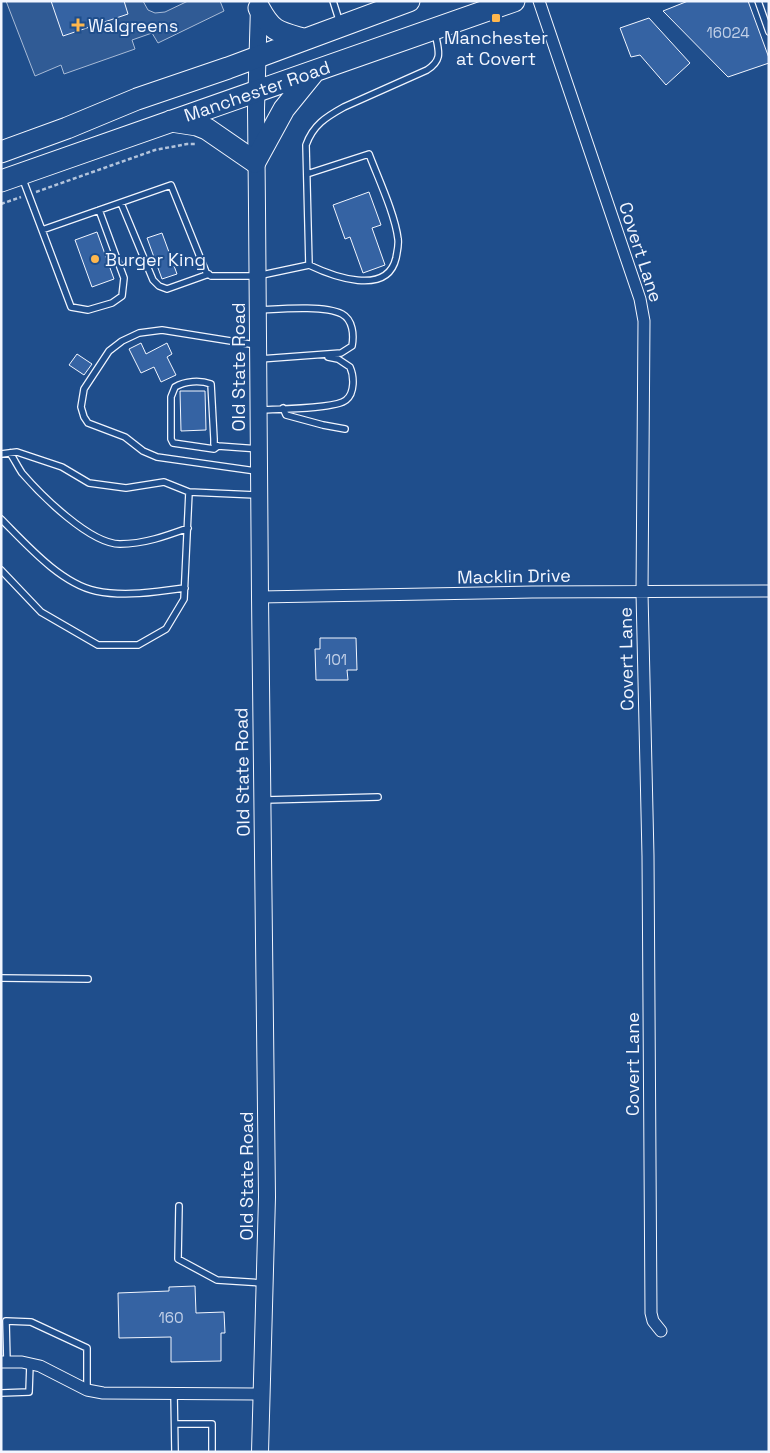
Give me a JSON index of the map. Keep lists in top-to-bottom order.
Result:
{
  "streets": {
    "highway": ["Manchester Road"],
    "street": ["Covert Lane", "Old State Road", "Macklin Drive"]
  },
  "crossings": [
    ["Manchester Road", "Old State Road"],
    ["Covert Lane", "Macklin Drive"],
    ["Old State Road", "Macklin Drive"]
  ],
  "places": {
    "transit": ["Manchester at Covert"],
    "health": ["Walgreens"],
    "other": ["Burger King"]
  },
  "house_numbers": ["16024", "101", "160"]
}
